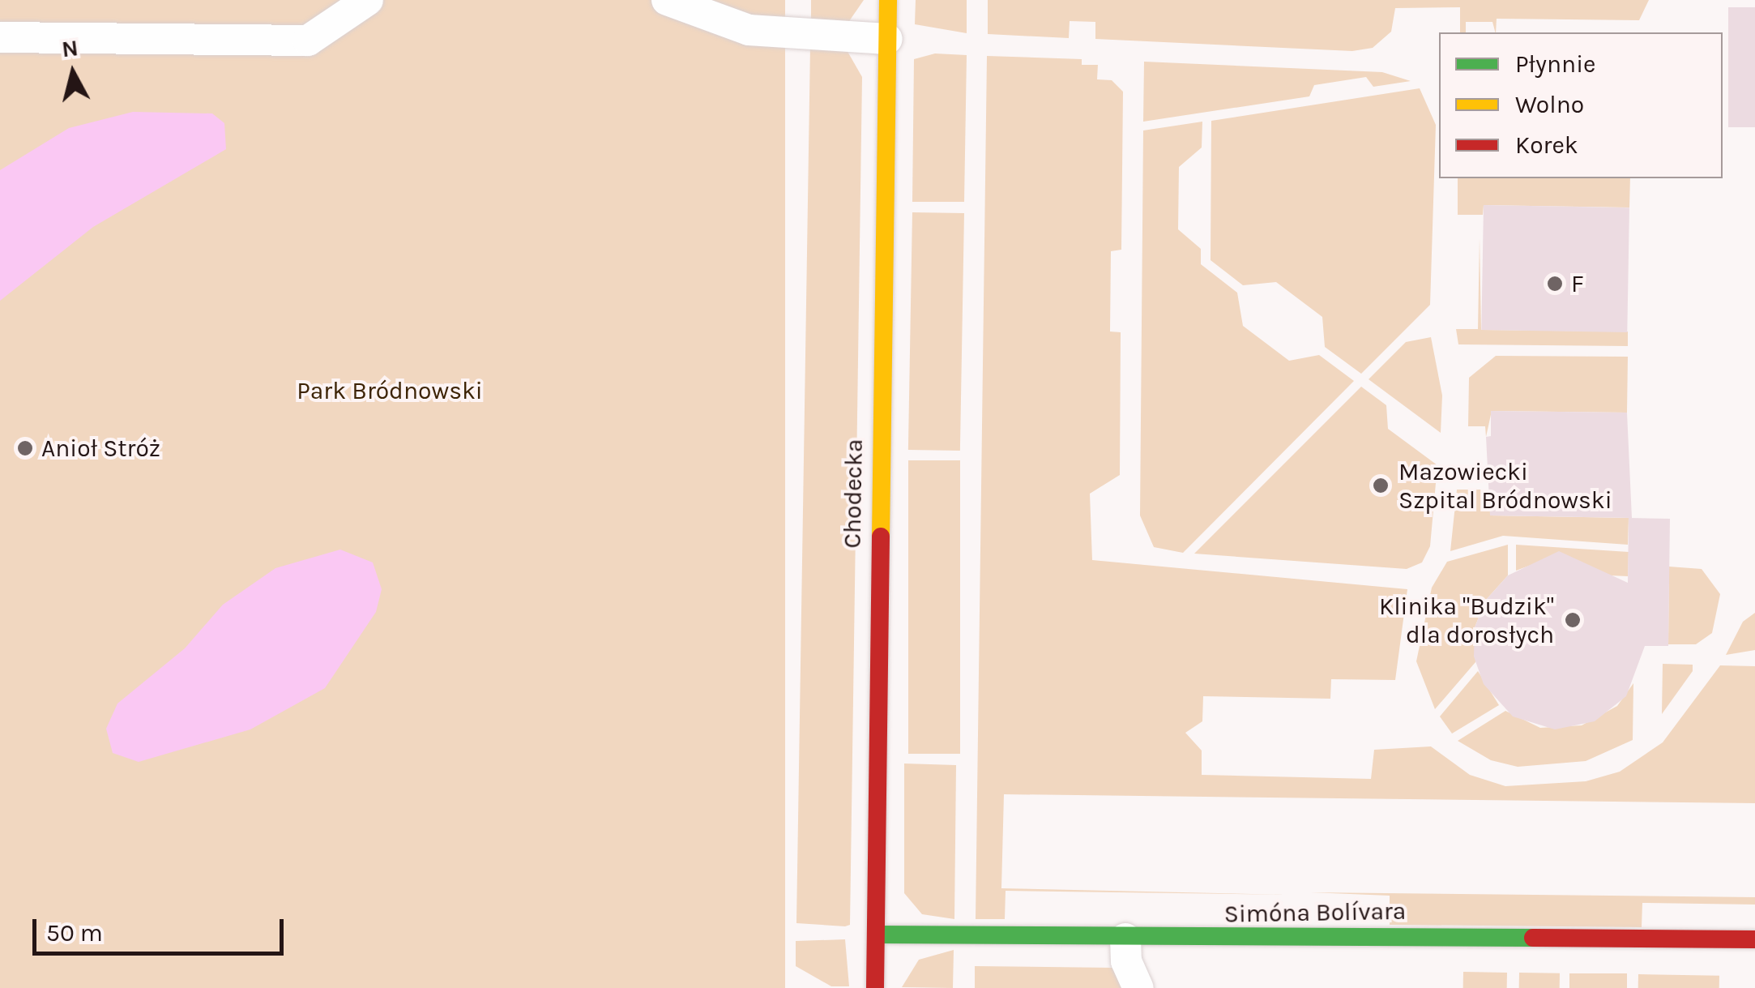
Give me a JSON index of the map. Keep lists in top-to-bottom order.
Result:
{
  "streets": {
    "street": ["Chodecka", "Simóna Bolívara"]
  },
  "crossings": [
    ["Chodecka", "Simóna Bolívara"]
  ],
  "parks": ["Park Bródnowski"],
  "places": [
    "F",
    "Anioł Stróż",
    "Mazowiecki Szpital Bródnowski",
    "Klinika \"Budzik\" dla dorosłych"
  ],
  "legend": ["Płynnie", "Wolno", "Korek"],
  "scale_bar": "50 m",
  "north": "top"
}
